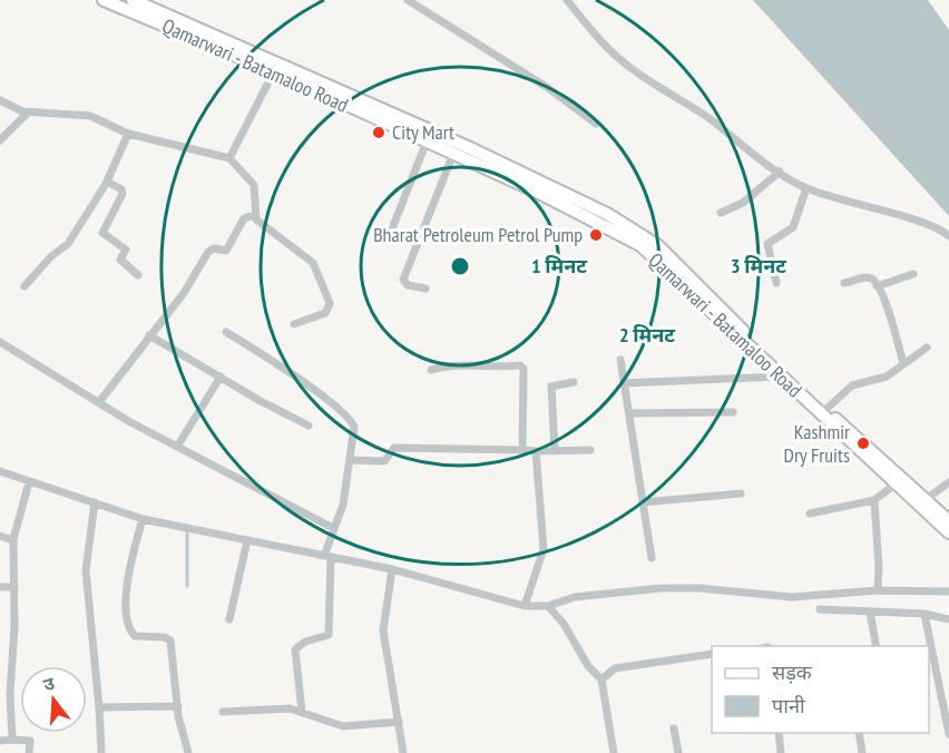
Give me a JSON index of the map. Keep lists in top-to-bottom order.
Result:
{
  "streets": {
    "main road": ["Qamarwari - Batamaloo Road"]
  },
  "places": ["City Mart", "Bharat Petroleum Petrol Pump", "Kashmir Dry Fruits"],
  "legend": ["सड़क", "पानी"],
  "north": "top",
  "rings": ["1 मिनट", "3 मिनट", "2 मिनट"]
}
